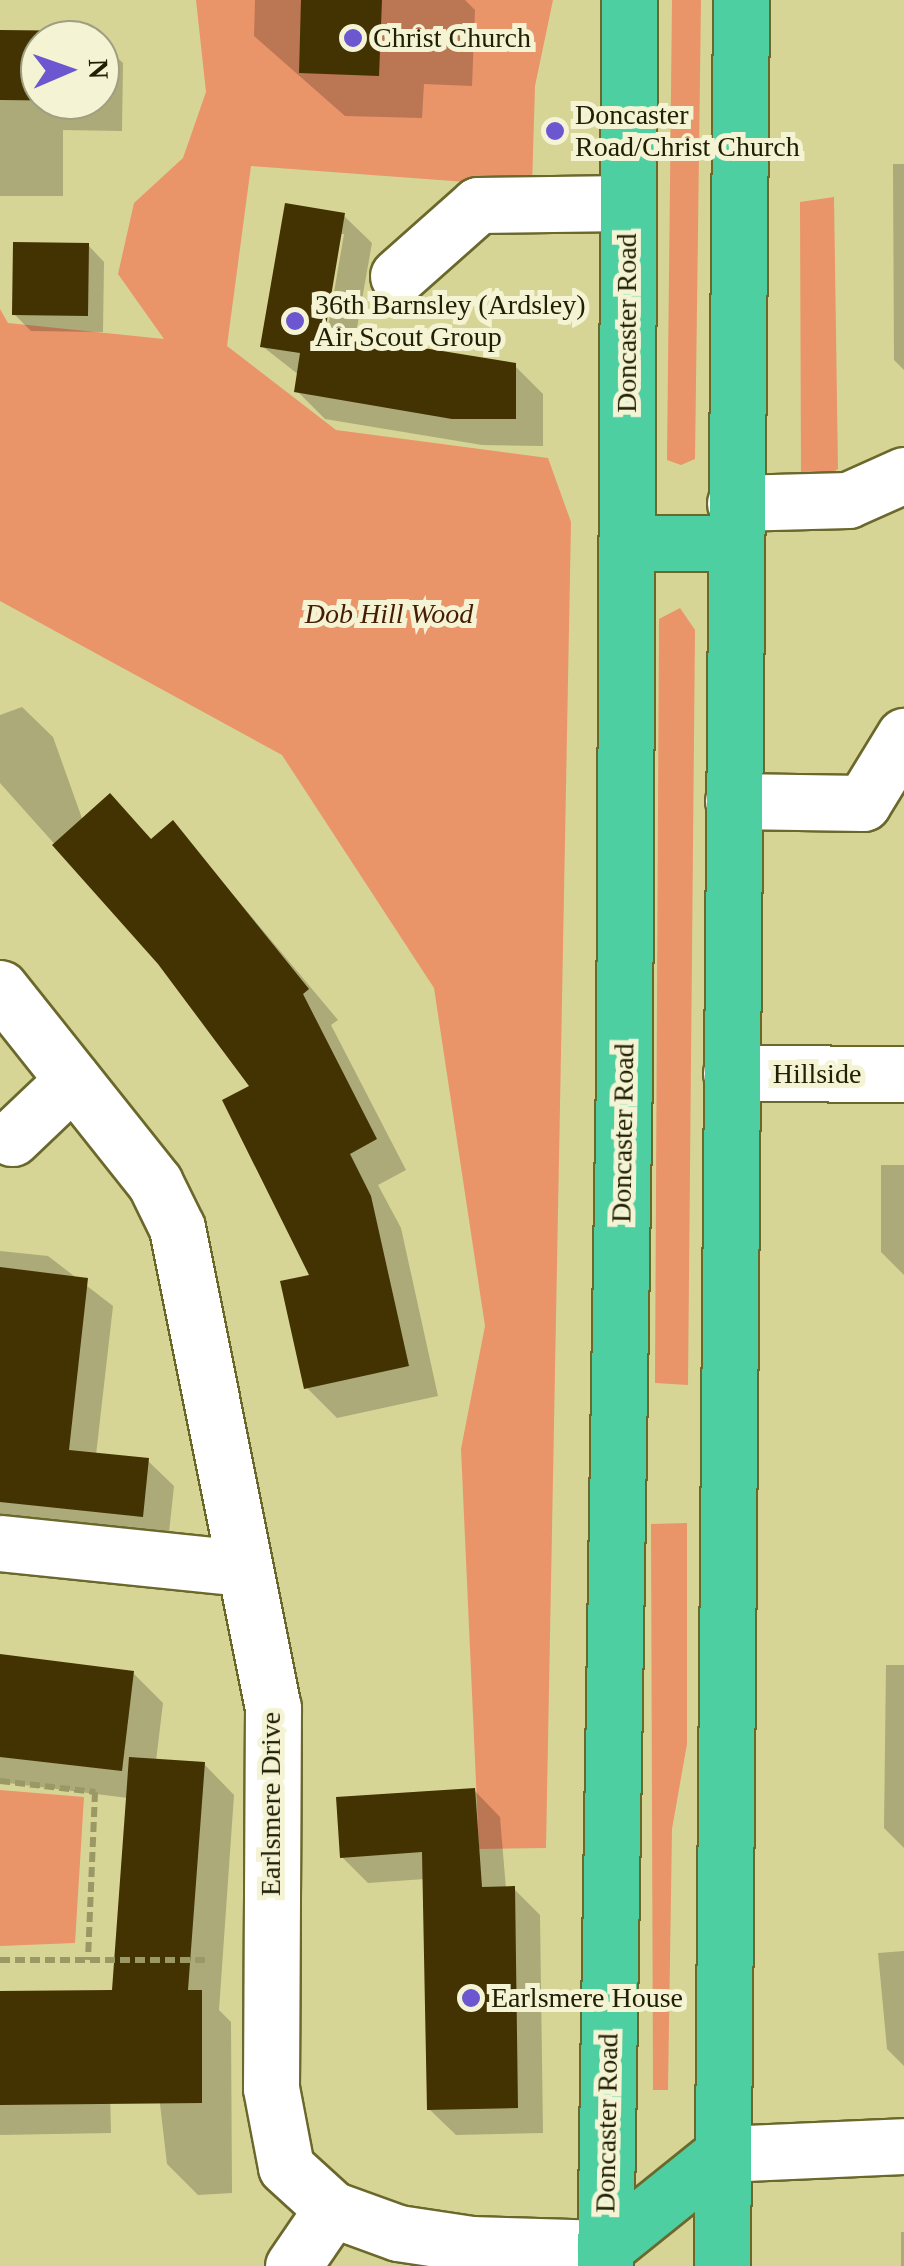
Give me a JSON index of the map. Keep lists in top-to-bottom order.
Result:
{
  "streets": {
    "highway": ["Doncaster Road"],
    "street": ["Hillside", "Earlsmere Drive"]
  },
  "crossings": [
    ["Doncaster Road", "Earlsmere Drive"]
  ],
  "parks": ["Dob Hill Wood"],
  "places": [
    "Christ Church",
    "Doncaster Road/Christ Church",
    "36th Barnsley (Ardsley) Air Scout Group",
    "Earlsmere House"
  ],
  "north": "right"
}
